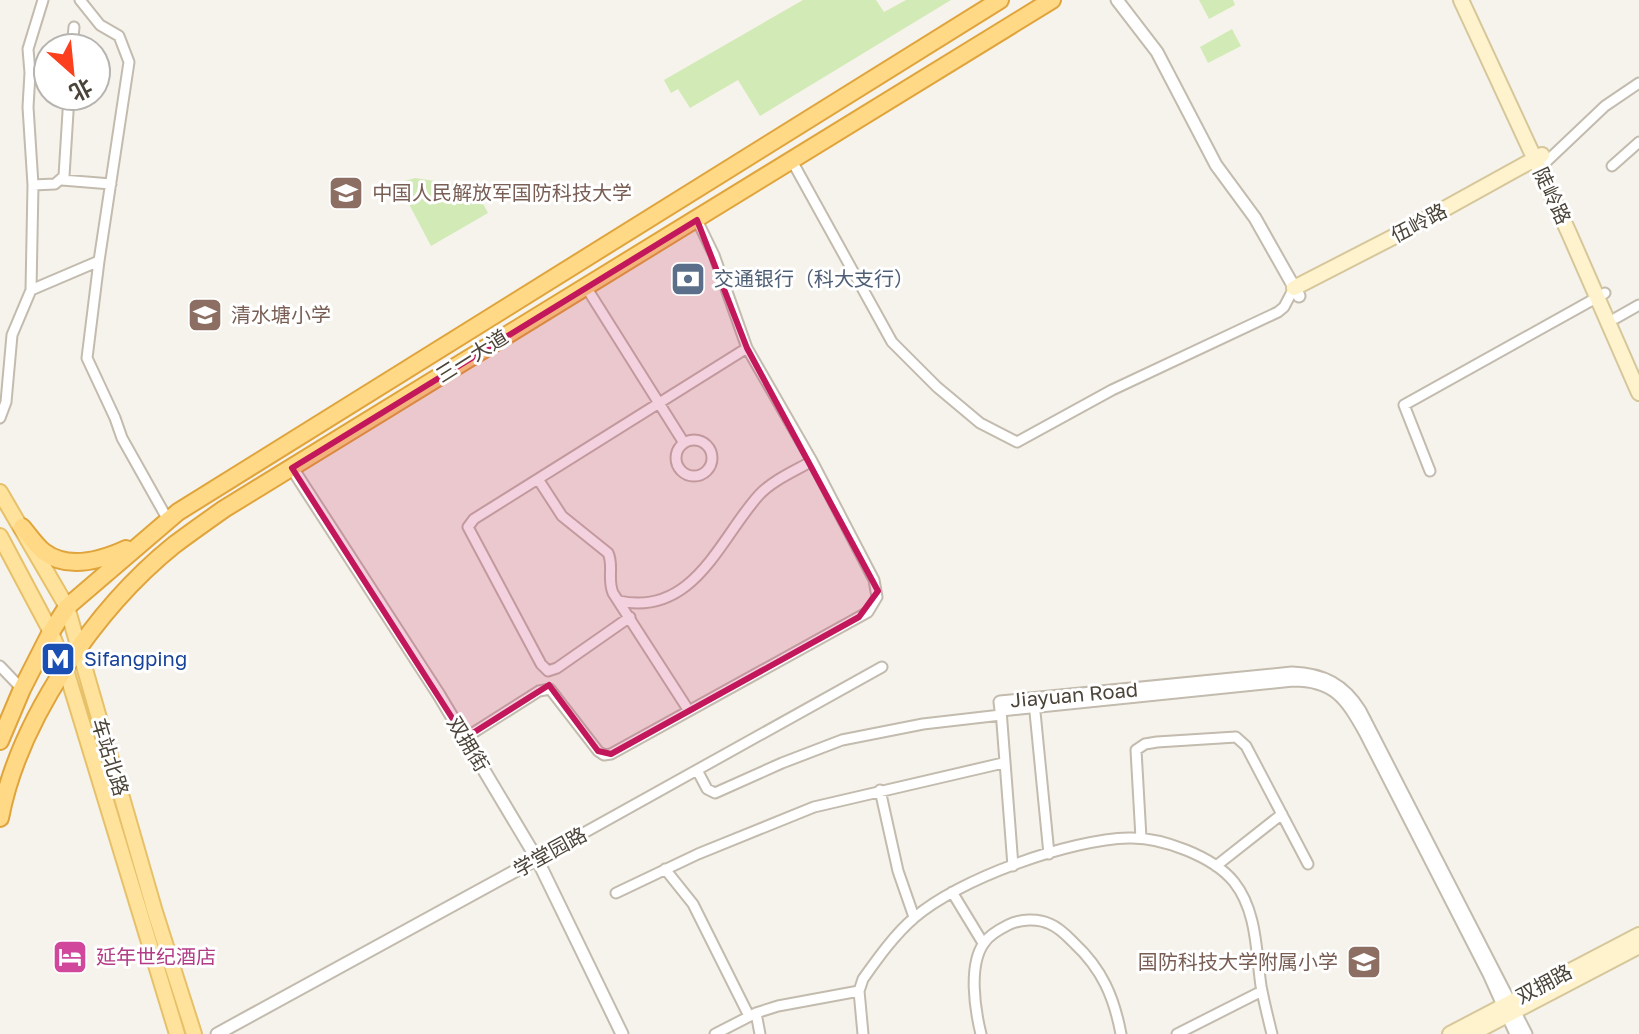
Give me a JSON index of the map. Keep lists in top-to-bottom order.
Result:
{
  "streets": {
    "highway": ["三一大道"],
    "main road": [
      "陡岭路",
      "伍岭路",
      "车站北路",
      "双拥路"
    ],
    "street": ["Jiayuan Road", "双拥街", "学堂园路"]
  },
  "crossings": [
    ["陡岭路", "伍岭路"],
    ["三一大道", "双拥街"],
    ["三一大道", "车站北路"],
    ["Jiayuan Road", "双拥路"],
    ["双拥街", "学堂园路"]
  ],
  "places": {
    "school or university": ["中国人民解放军国防科技大学", "清水塘小学", "国防科技大学附属小学"],
    "bank": ["交通银行（科大支行）"],
    "metro station": ["Sifangping"],
    "hotel": ["延年世纪酒店"]
  },
  "north": "bottom right"
}
